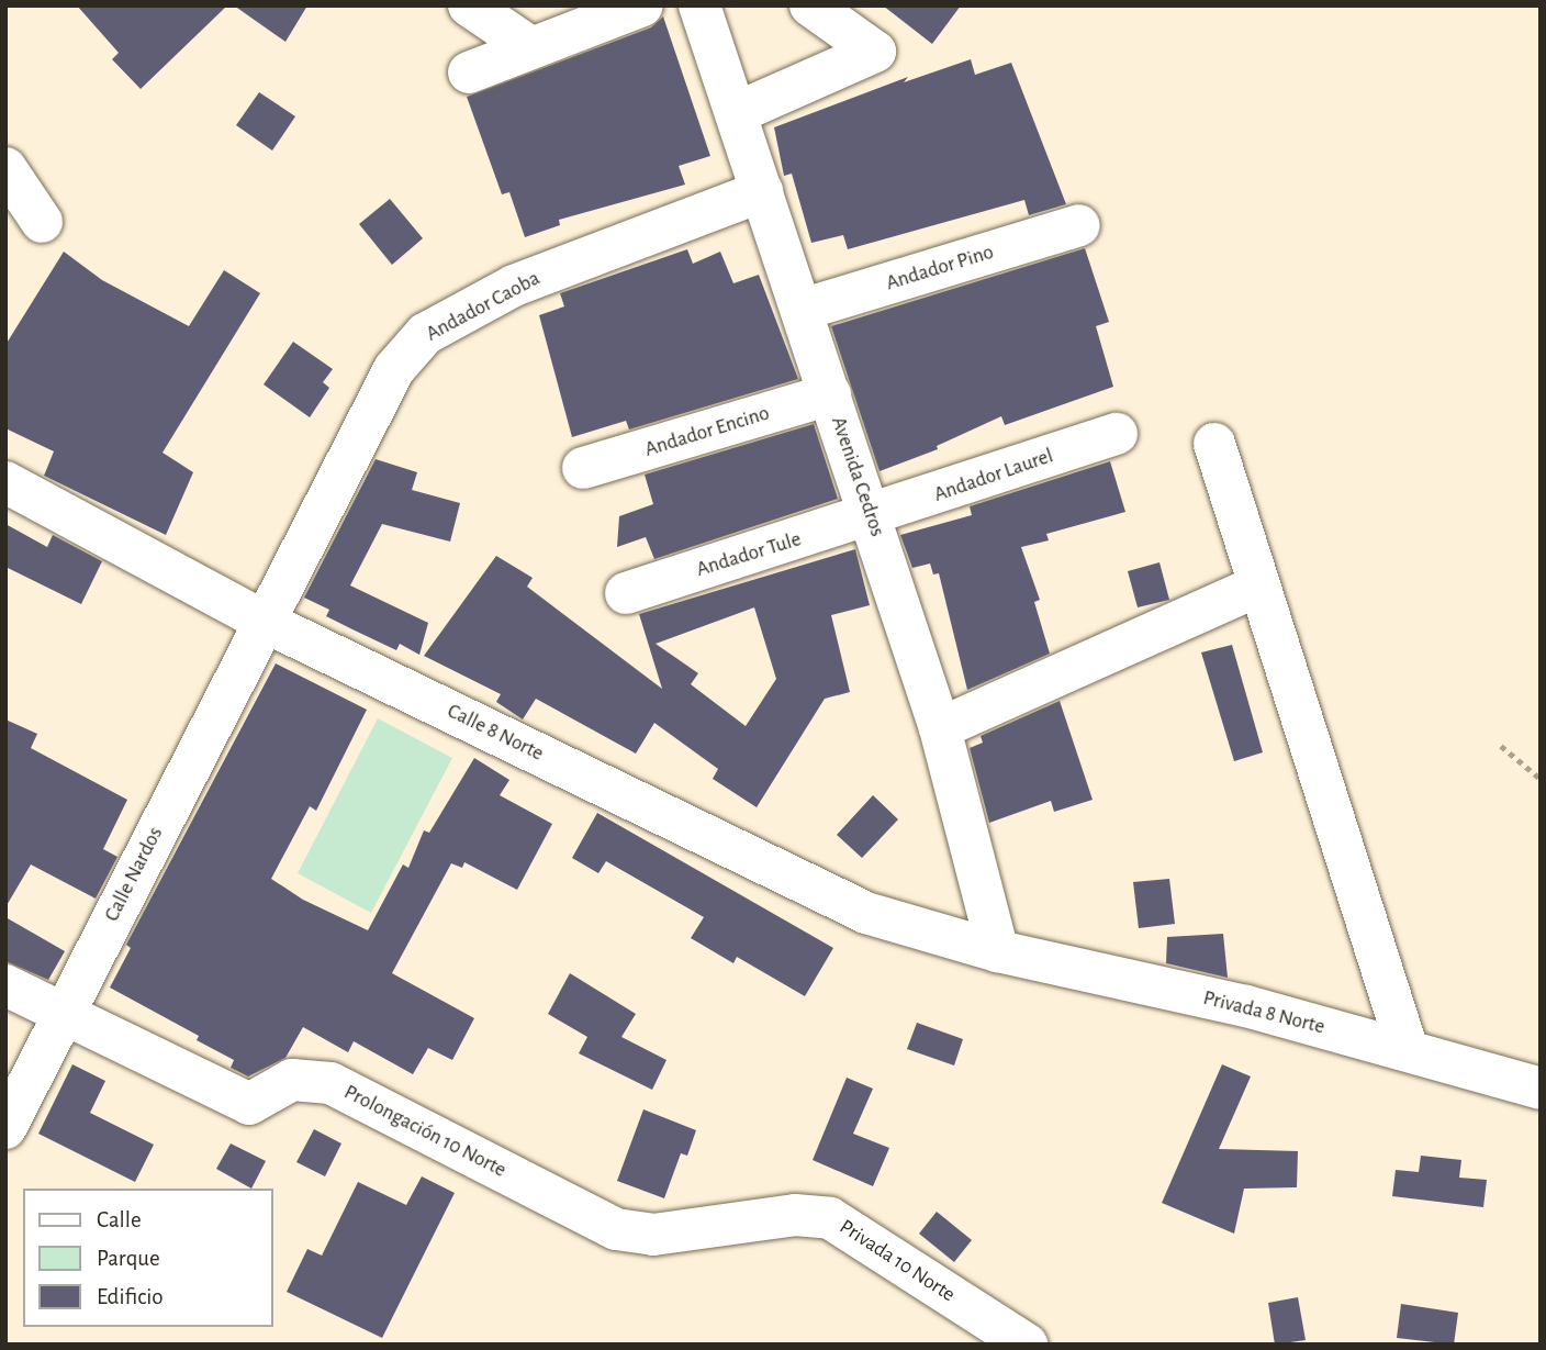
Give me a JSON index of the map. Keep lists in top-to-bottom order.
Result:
{
  "streets": {
    "street": [
      "Andador Pino",
      "Andador Caoba",
      "Andador Encino",
      "Andador Laurel",
      "Avenida Cedros",
      "Andador Tule",
      "Calle 8 Norte",
      "Calle Nardos",
      "Privada 8 Norte",
      "Prolongación 10 Norte",
      "Privada 10 Norte"
    ]
  },
  "crossings": [
    ["Andador Pino", "Avenida Cedros"],
    ["Andador Caoba", "Avenida Cedros"],
    ["Andador Caoba", "Calle 8 Norte"],
    ["Andador Caoba", "Calle Nardos"],
    ["Andador Encino", "Avenida Cedros"],
    ["Andador Laurel", "Avenida Cedros"],
    ["Andador Laurel", "Andador Tule"],
    ["Avenida Cedros", "Andador Tule"],
    ["Avenida Cedros", "Calle 8 Norte"],
    ["Avenida Cedros", "Privada 8 Norte"],
    ["Calle 8 Norte", "Calle Nardos"],
    ["Calle 8 Norte", "Privada 8 Norte"],
    ["Calle Nardos", "Prolongación 10 Norte"],
    ["Prolongación 10 Norte", "Privada 10 Norte"]
  ],
  "legend": ["Calle", "Parque", "Edificio"]
}
